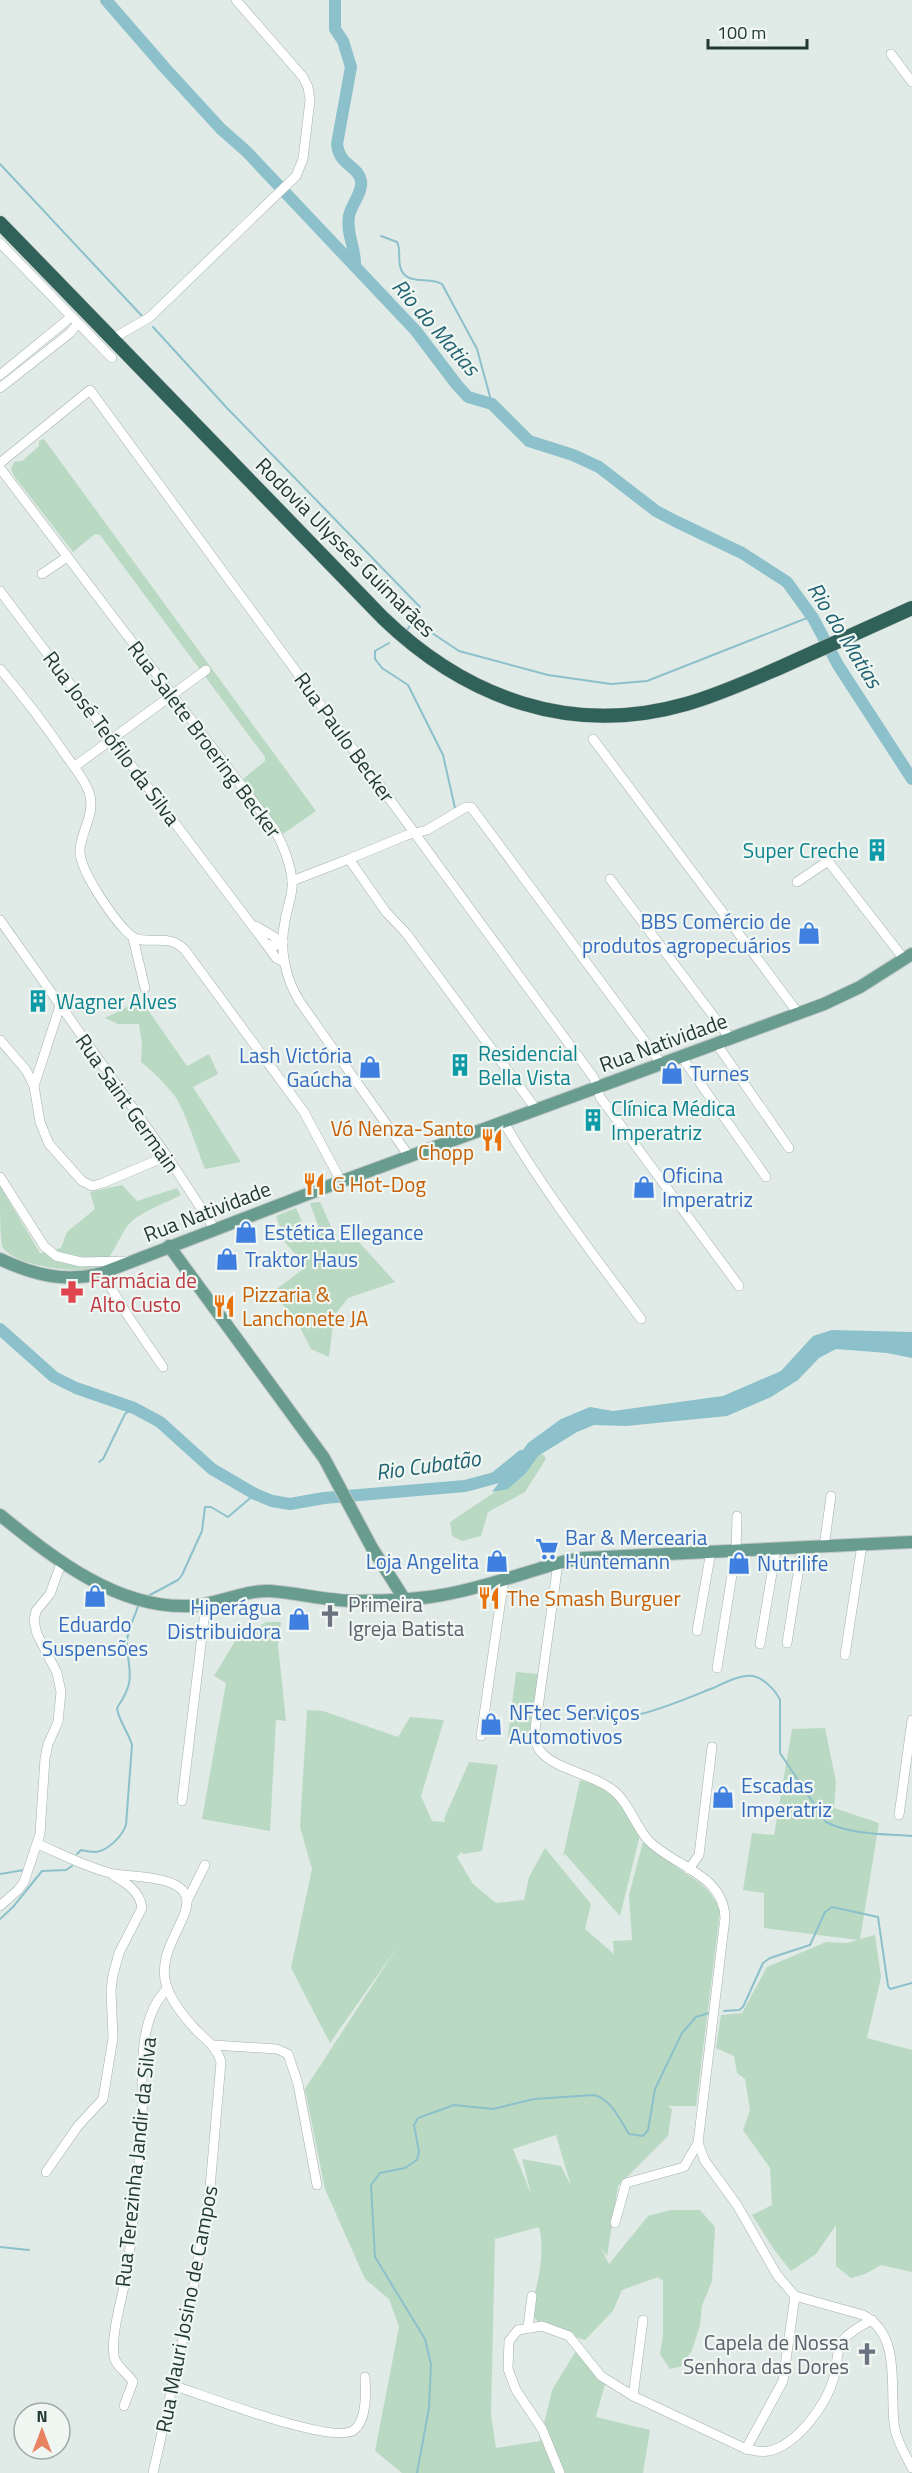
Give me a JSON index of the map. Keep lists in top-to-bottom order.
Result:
{
  "streets": {
    "highway": ["Rodovia Ulysses Guimarães"],
    "main road": ["Rua Natividade"],
    "street": [
      "Rua Paulo Becker",
      "Rua José Teófilo da Silva",
      "Rua Salete Broering Becker",
      "Rua Saint Germain",
      "Rua Terezinha Jandir da Silva",
      "Rua Mauri Josino de Campos"
    ]
  },
  "crossings": [
    ["Rua Paulo Becker", "Rua Natividade"],
    ["Rua José Teófilo da Silva", "Rua Salete Broering Becker"],
    ["Rua Salete Broering Becker", "Rua Natividade"],
    ["Rua Natividade", "Rua Saint Germain"]
  ],
  "water": ["Rio do Matias", "Rio Cubatão"],
  "places": {
    "building": [
      "Super Creche",
      "Wagner Alves",
      "Residencial Bella Vista",
      "Clínica Médica Imperatriz"
    ],
    "shop": [
      "BBS Comércio de produtos agropecuários",
      "Lash Victória Gaúcha",
      "Turnes",
      "Oficina Imperatriz",
      "Estética Ellegance",
      "Traktor Haus",
      "Loja Angelita",
      "Nutrilife",
      "Eduardo Suspensões",
      "Hiperágua Distribuidora",
      "NFtec Serviços Automotivos",
      "Escadas Imperatriz"
    ],
    "restaurant": [
      "Vó Nenza-Santo Chopp",
      "G Hot-Dog",
      "Pizzaria & Lanchonete JA",
      "The Smash Burguer"
    ],
    "pharmacy": ["Farmácia de Alto Custo"],
    "supermarket": ["Bar & Mercearia Huntemann"],
    "church": ["Primeira Igreja Batista", "Capela de Nossa Senhora das Dores"]
  },
  "scale_bar": "100 m",
  "north": "top"
}
